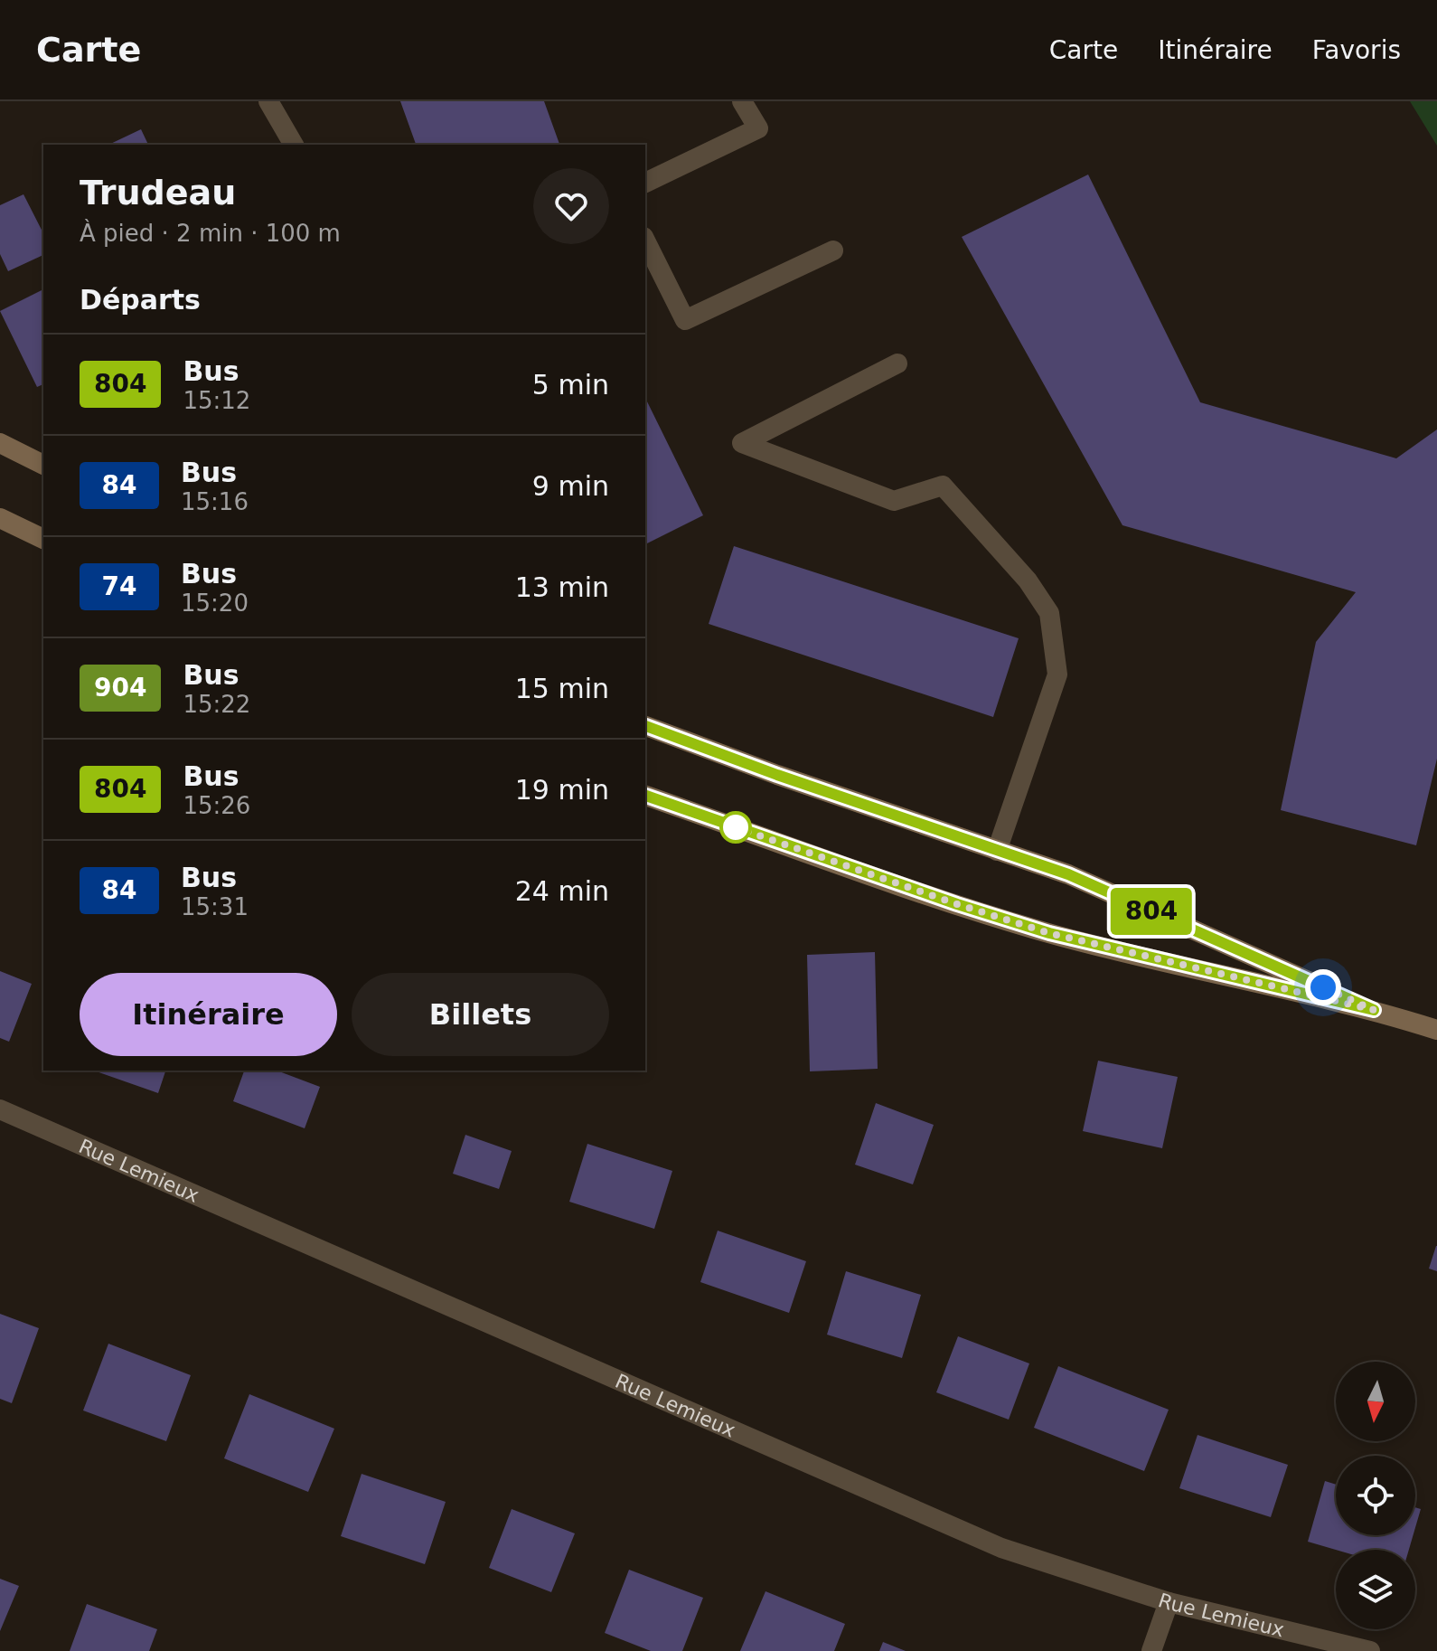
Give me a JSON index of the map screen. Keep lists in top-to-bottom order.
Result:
{
  "streets": {
    "street": ["Rue Lemieux"]
  },
  "lines": ["bus line 804"],
  "north": "bottom",
  "page": {
    "header": "Carte",
    "nav": ["Carte", "Itinéraire", "Favoris"],
    "on_map": "804",
    "heading": [
      ["Trudeau", "À pied · 2 min · 100 m"],
      "Départs"
    ],
    "list": [
      {
        "mark": "804",
        "name": "Bus",
        "note": "15:12",
        "value": "5 min"
      },
      {
        "mark": "84",
        "name": "Bus",
        "note": "15:16",
        "value": "9 min"
      },
      {
        "mark": "74",
        "name": "Bus",
        "note": "15:20",
        "value": "13 min"
      },
      {
        "mark": "904",
        "name": "Bus",
        "note": "15:22",
        "value": "15 min"
      },
      {
        "mark": "804",
        "name": "Bus",
        "note": "15:26",
        "value": "19 min"
      },
      {
        "mark": "84",
        "name": "Bus",
        "note": "15:31",
        "value": "24 min"
      }
    ],
    "buttons": ["Itinéraire", "Billets"]
  }
}
